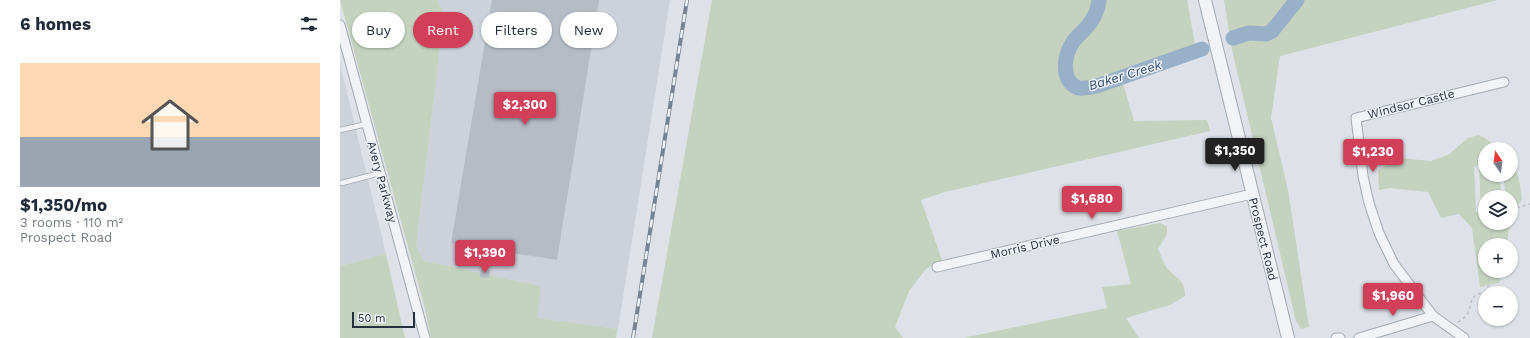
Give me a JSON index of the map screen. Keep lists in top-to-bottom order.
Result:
{
  "streets": {
    "street": [
      "Windsor Castle",
      "Avery Parkway",
      "Prospect Road",
      "Morris Drive"
    ]
  },
  "crossings": [
    ["Prospect Road", "Morris Drive"]
  ],
  "water": ["Baker Creek"],
  "scale_bar": "50 m",
  "north": "top",
  "page": {
    "heading": "6 homes",
    "chip": [
      "Buy",
      "Rent",
      "Filters",
      "New"
    ],
    "list": [
      {
        "name": "$1,350/mo",
        "note": "3 rooms · 110 m² · Prospect Road"
      }
    ],
    "price": [
      "$2,300",
      "$1,350",
      "$1,230",
      "$1,680",
      "$1,390",
      "$1,960"
    ],
    "map_buttons": ["+", "−"],
    "scale": "50 m"
  }
}
